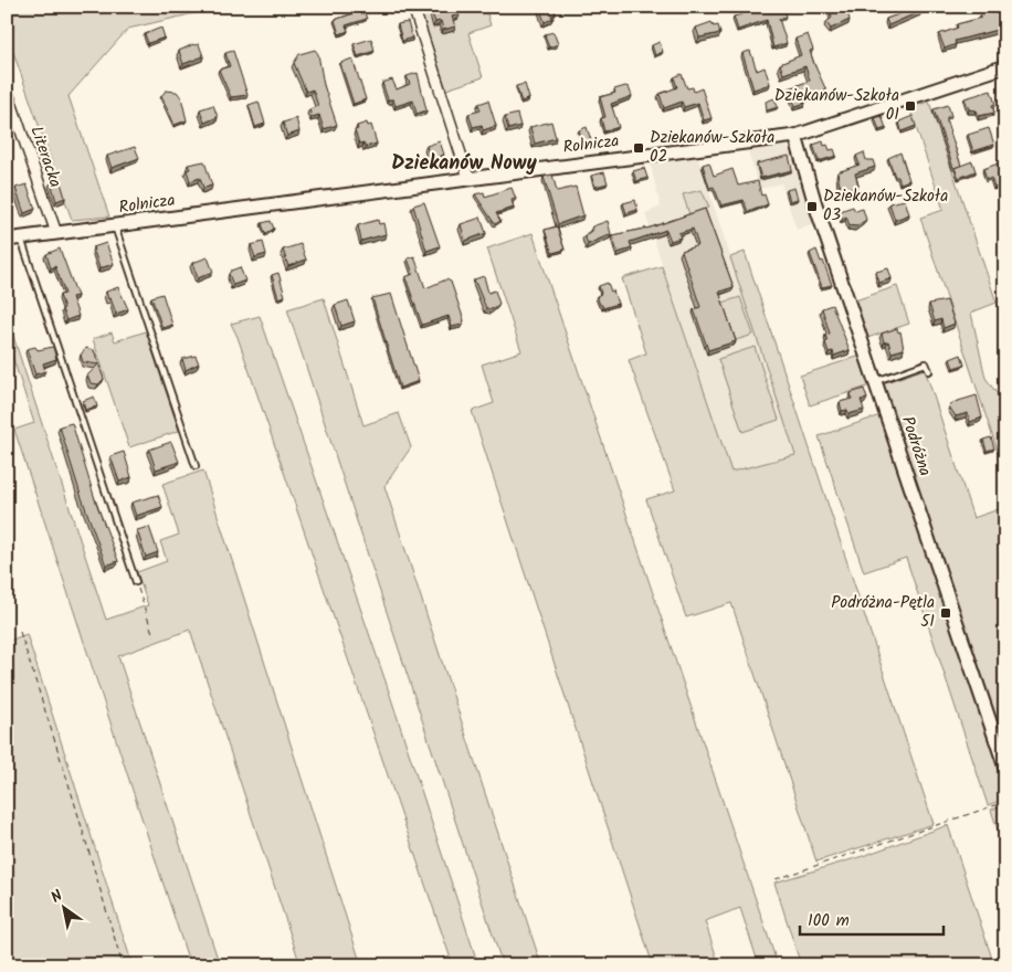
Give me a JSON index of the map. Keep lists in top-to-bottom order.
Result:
{
  "streets": {
    "street": ["Rolnicza", "Literacka", "Podróżna"]
  },
  "crossings": [
    ["Rolnicza", "Literacka"],
    ["Rolnicza", "Podróżna"]
  ],
  "districts": ["Dziekanów Nowy"],
  "places": {
    "transit": [
      "Dziekanów-Szkoła 01",
      "Dziekanów-Szkoła 02",
      "Dziekanów-Szkoła 03",
      "Podróżna-Pętla 51"
    ]
  },
  "scale_bar": "100 m",
  "north": "top left"
}
